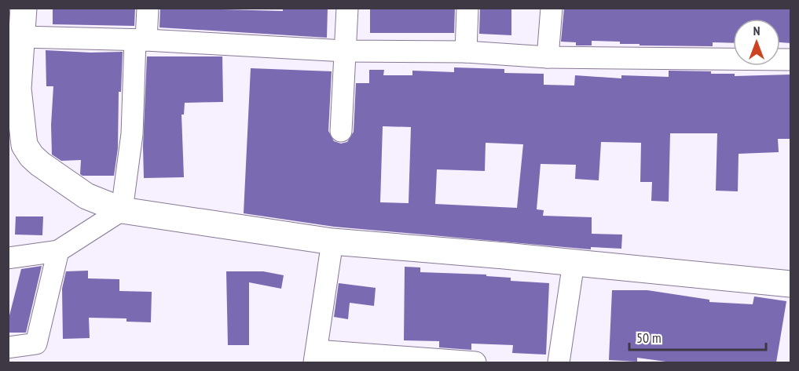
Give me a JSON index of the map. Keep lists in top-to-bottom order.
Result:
{
  "scale_bar": "50 m",
  "north": "top"
}
